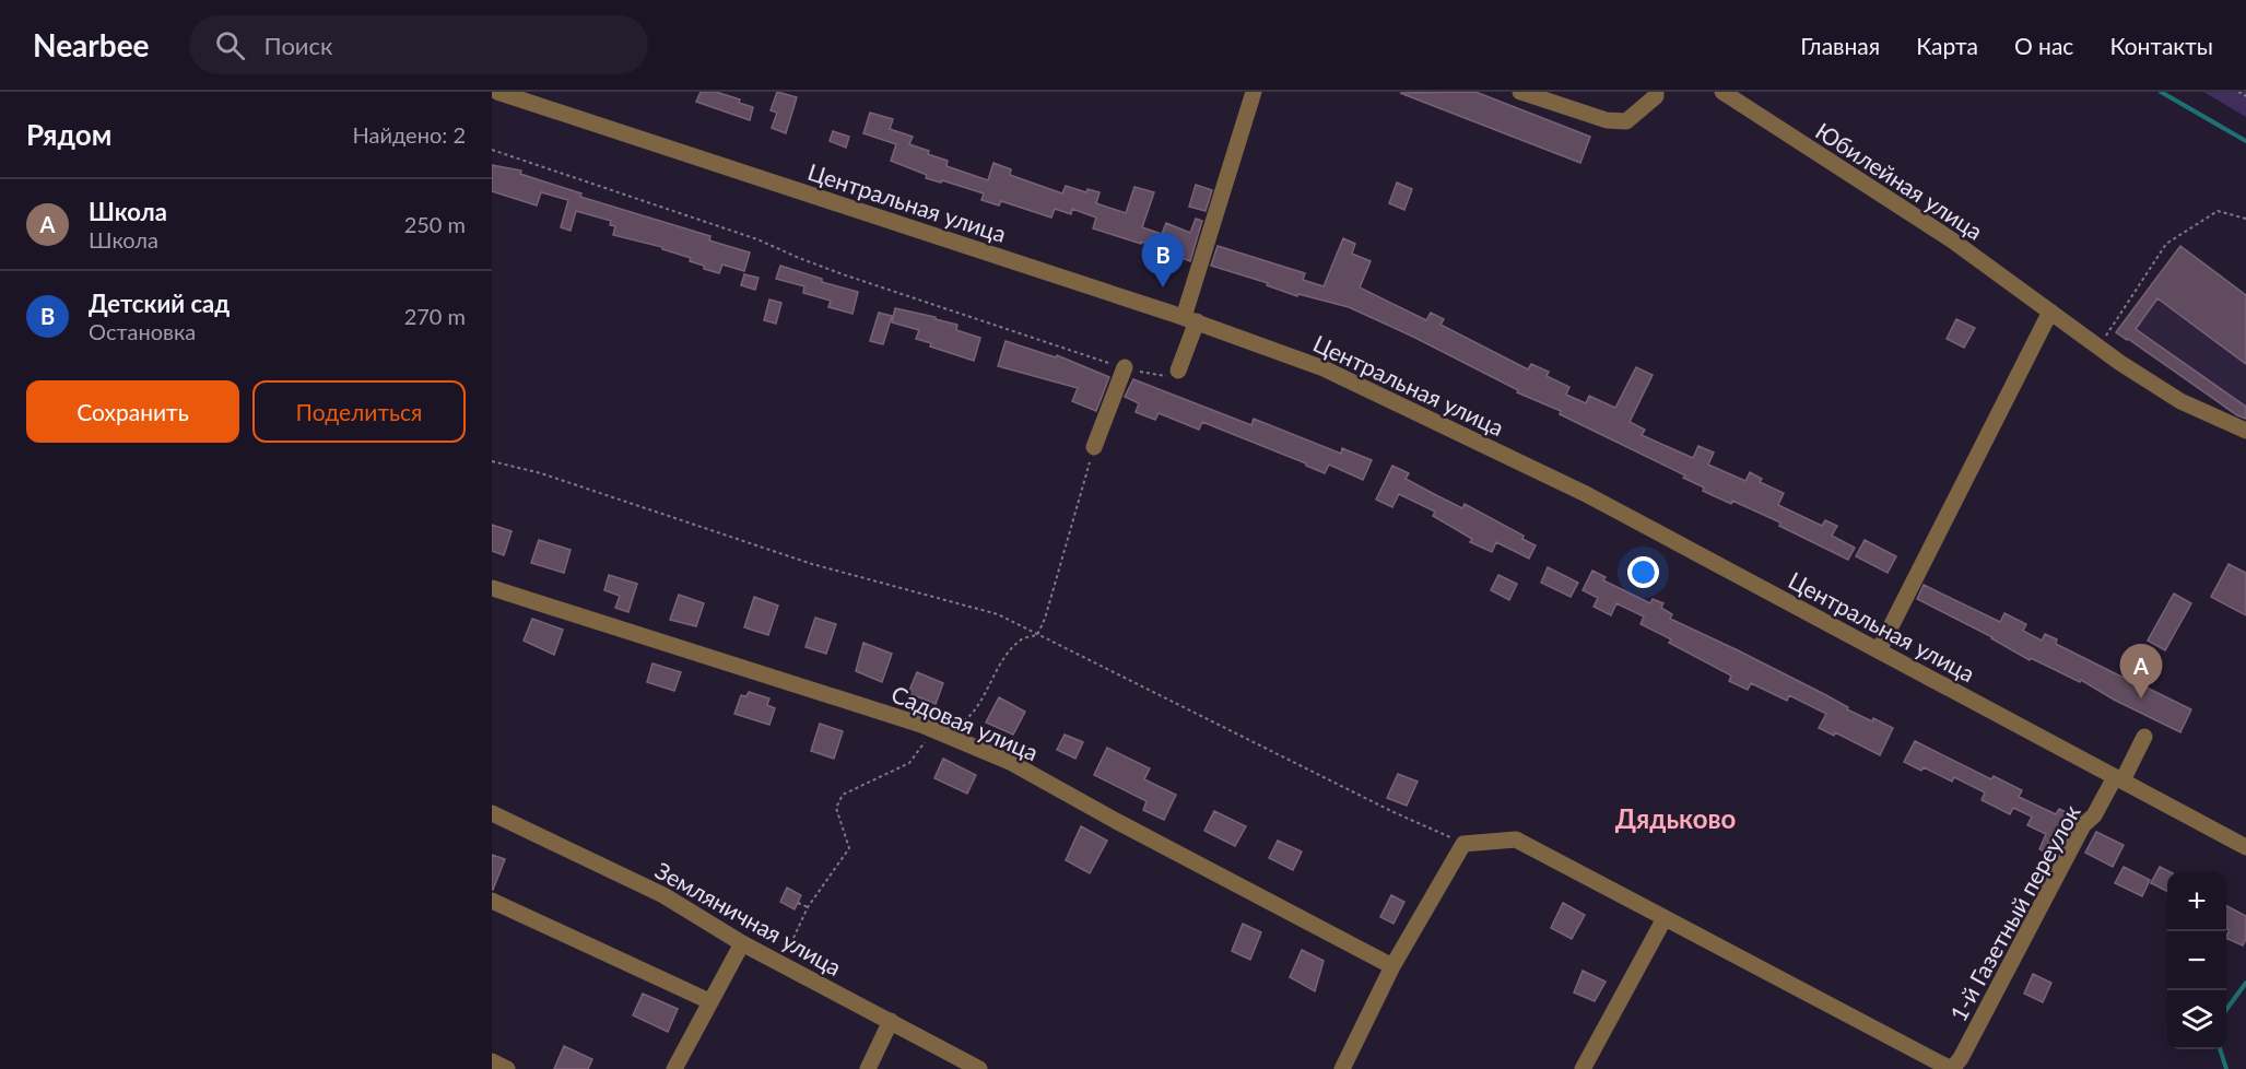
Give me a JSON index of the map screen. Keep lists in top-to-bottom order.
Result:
{
  "streets": {
    "street": [
      "Юбилейная улица",
      "Центральная улица",
      "Садовая улица",
      "1-й Газетный переулок",
      "Земляничная улица"
    ]
  },
  "crossings": [
    ["Центральная улица", "1-й Газетный переулок"]
  ],
  "districts": ["Дядьково"],
  "page": {
    "header": "Nearbee",
    "search": "Поиск",
    "nav": [
      "Главная",
      "Карта",
      "О нас",
      "Контакты"
    ],
    "heading": ["Рядом", "Найдено: 2"],
    "list": [
      {
        "mark": "A",
        "name": "Школа",
        "note": "Школа",
        "value": "250 m"
      },
      {
        "mark": "B",
        "name": "Детский сад",
        "note": "Остановка",
        "value": "270 m"
      }
    ],
    "pins": ["B", "A"],
    "buttons": ["Сохранить", "Поделиться"],
    "map_buttons": ["+", "−"]
  }
}
